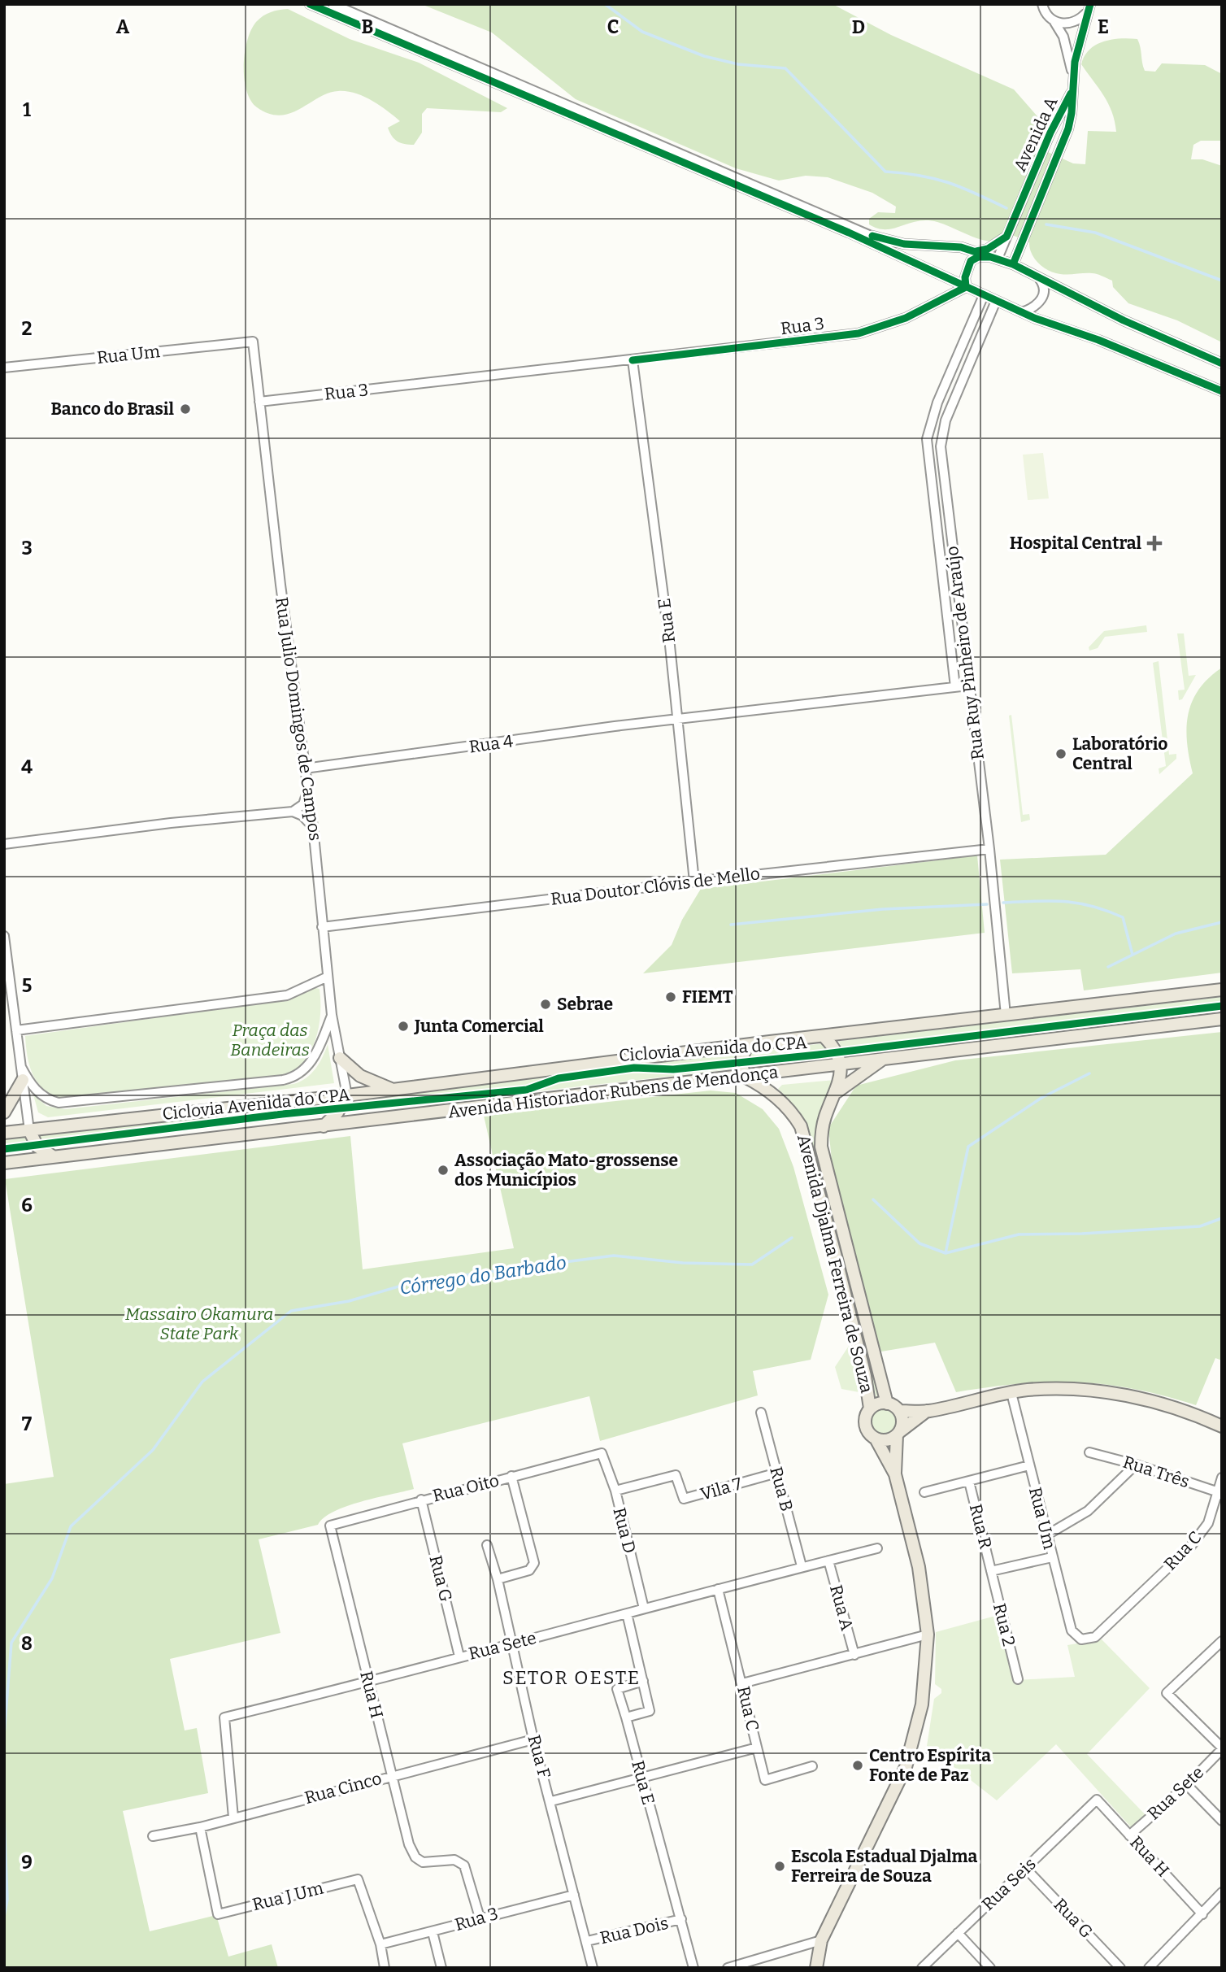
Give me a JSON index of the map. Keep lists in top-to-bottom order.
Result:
{
  "streets": {
    "main road": ["Avenida Historiador Rubens de Mendonça", "Avenida Djalma Ferreira de Souza"],
    "street": [
      "Avenida A",
      "Rua 3",
      "Rua Um",
      "Rua E",
      "Rua Ruy Pinheiro de Araújo",
      "Rua Julio Domingos de Campos",
      "Rua 4",
      "Rua Doutor Clóvis de Mello",
      "Rua Três",
      "Rua Oito",
      "Vila 7",
      "Rua B",
      "Rua R",
      "Rua D",
      "Rua C",
      "Rua G",
      "Rua A",
      "Rua 2",
      "Rua Sete",
      "Rua H",
      "Rua F",
      "Rua Cinco",
      "Rua Seis",
      "Rua J Um",
      "Rua Dois"
    ],
    "cycle path": ["Ciclovia Avenida do CPA"]
  },
  "crossings": [
    ["Rua 3", "Rua E"],
    ["Rua 3", "Rua Julio Domingos de Campos"],
    ["Rua 3", "Rua H"],
    ["Rua 3", "Rua F"],
    ["Rua 3", "Rua J Um"],
    ["Rua Um", "Rua Julio Domingos de Campos"],
    ["Rua Um", "Rua R"],
    ["Rua Um", "Rua C"],
    ["Rua E", "Rua 4"],
    ["Rua E", "Rua Doutor Clóvis de Mello"],
    ["Rua E", "Rua Dois"],
    ["Rua Ruy Pinheiro de Araújo", "Rua 4"],
    ["Rua Ruy Pinheiro de Araújo", "Rua Doutor Clóvis de Mello"],
    ["Rua Ruy Pinheiro de Araújo", "Avenida Historiador Rubens de Mendonça"],
    ["Rua Julio Domingos de Campos", "Rua 4"],
    ["Rua Julio Domingos de Campos", "Rua Doutor Clóvis de Mello"],
    ["Rua Julio Domingos de Campos", "Avenida Historiador Rubens de Mendonça"],
    ["Avenida Historiador Rubens de Mendonça", "Avenida Djalma Ferreira de Souza"],
    ["Rua Três", "Rua C"],
    ["Rua Oito", "Rua D"],
    ["Rua Oito", "Rua G"],
    ["Rua Oito", "Rua H"],
    ["Vila 7", "Rua B"],
    ["Vila 7", "Rua D"],
    ["Rua B", "Rua Sete"],
    ["Rua R", "Rua 2"],
    ["Rua D", "Rua Sete"],
    ["Rua C", "Rua Sete"],
    ["Rua G", "Rua Sete"],
    ["Rua G", "Rua Seis"],
    ["Rua A", "Rua Sete"],
    ["Rua Sete", "Rua H"],
    ["Rua Sete", "Rua F"],
    ["Rua Sete", "Rua Cinco"],
    ["Rua H", "Rua Cinco"],
    ["Rua H", "Rua Seis"],
    ["Rua F", "Rua Cinco"],
    ["Rua F", "Rua Dois"],
    ["Rua Cinco", "Rua J Um"]
  ],
  "districts": ["SETOR OESTE"],
  "water": ["Córrego do Barbado"],
  "parks": ["Praça das Bandeiras", "Massairo Okamura State Park"],
  "places": {
    "other": [
      "Banco do Brasil",
      "Laboratório Central",
      "FIEMT",
      "Sebrae",
      "Junta Comercial",
      "Associação Mato-grossense dos Municípios",
      "Centro Espírita Fonte de Paz",
      "Escola Estadual Djalma Ferreira de Souza"
    ],
    "health": ["Hospital Central"]
  },
  "grid": {
    "columns": [
      "A",
      "B",
      "C",
      "D",
      "E"
    ],
    "rows": [
      "1",
      "2",
      "3",
      "4",
      "5",
      "6",
      "7",
      "8",
      "9"
    ]
  }
}
